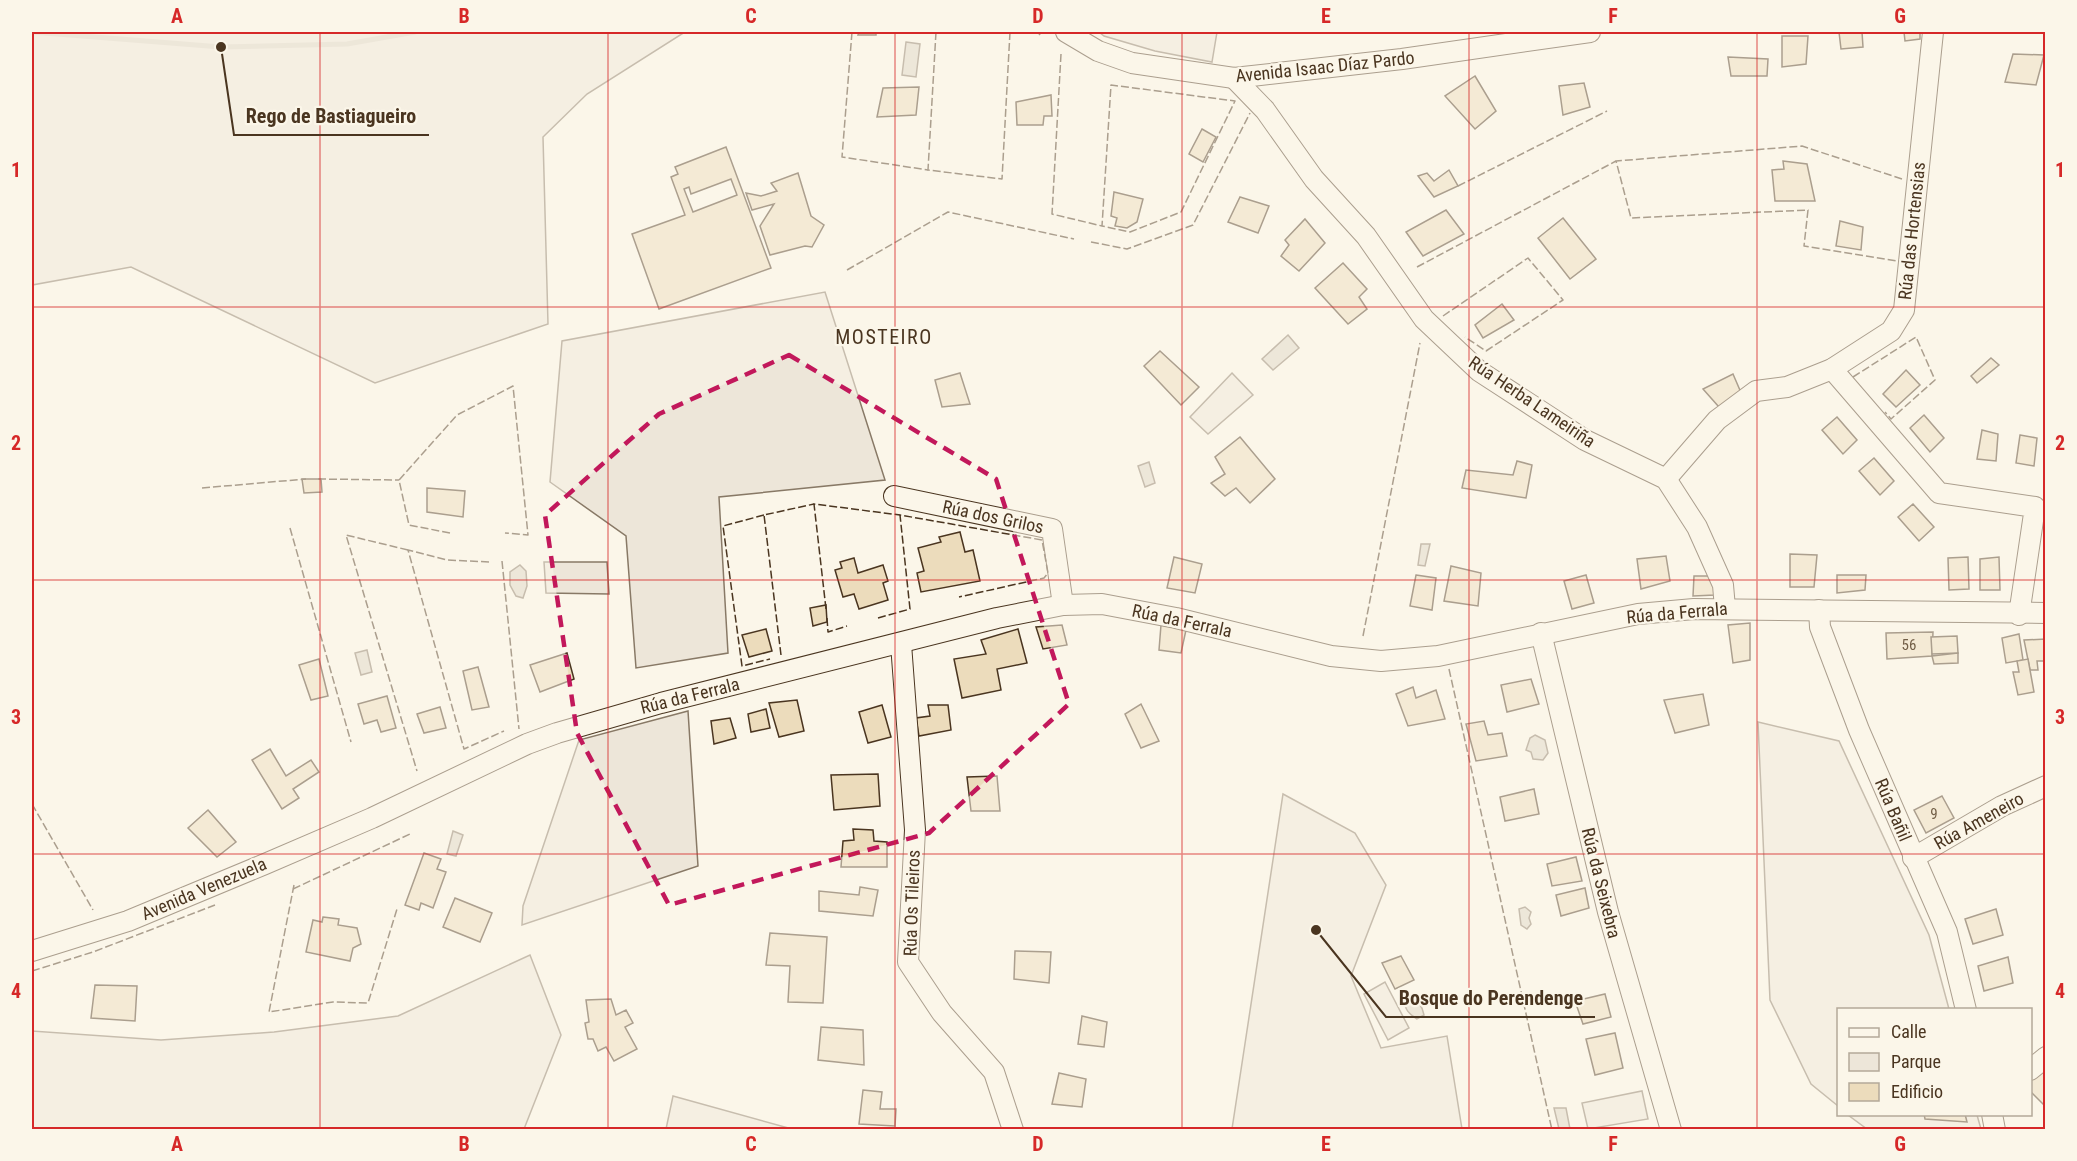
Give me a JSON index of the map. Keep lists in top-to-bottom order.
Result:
{
  "streets": {
    "street": [
      "Avenida Isaac Díaz Pardo",
      "Rúa das Hortensias",
      "Rúa Herba Lameiriña",
      "Rúa dos Grilos",
      "Rúa da Ferrala",
      "Rúa Bañil",
      "Rúa Ameneiro",
      "Rúa da Seixebra",
      "Avenida Venezuela",
      "Rúa Os Tileiros"
    ]
  },
  "crossings": [
    ["Avenida Isaac Díaz Pardo", "Rúa Herba Lameiriña"],
    ["Rúa das Hortensias", "Rúa Herba Lameiriña"],
    ["Rúa dos Grilos", "Rúa da Ferrala"],
    ["Rúa da Ferrala", "Rúa Bañil"],
    ["Rúa da Ferrala", "Rúa da Seixebra"],
    ["Rúa da Ferrala", "Avenida Venezuela"],
    ["Rúa da Ferrala", "Rúa Os Tileiros"],
    ["Rúa Bañil", "Rúa Ameneiro"]
  ],
  "districts": ["MOSTEIRO"],
  "places": ["Rego de Bastiagueiro", "Bosque do Perendenge"],
  "house_numbers": ["56", "9"],
  "legend": ["Calle", "Parque", "Edificio"],
  "grid": {
    "columns": [
      "A",
      "B",
      "C",
      "D",
      "E",
      "F",
      "G"
    ],
    "rows": [
      "1",
      "2",
      "3",
      "4"
    ]
  }
}
